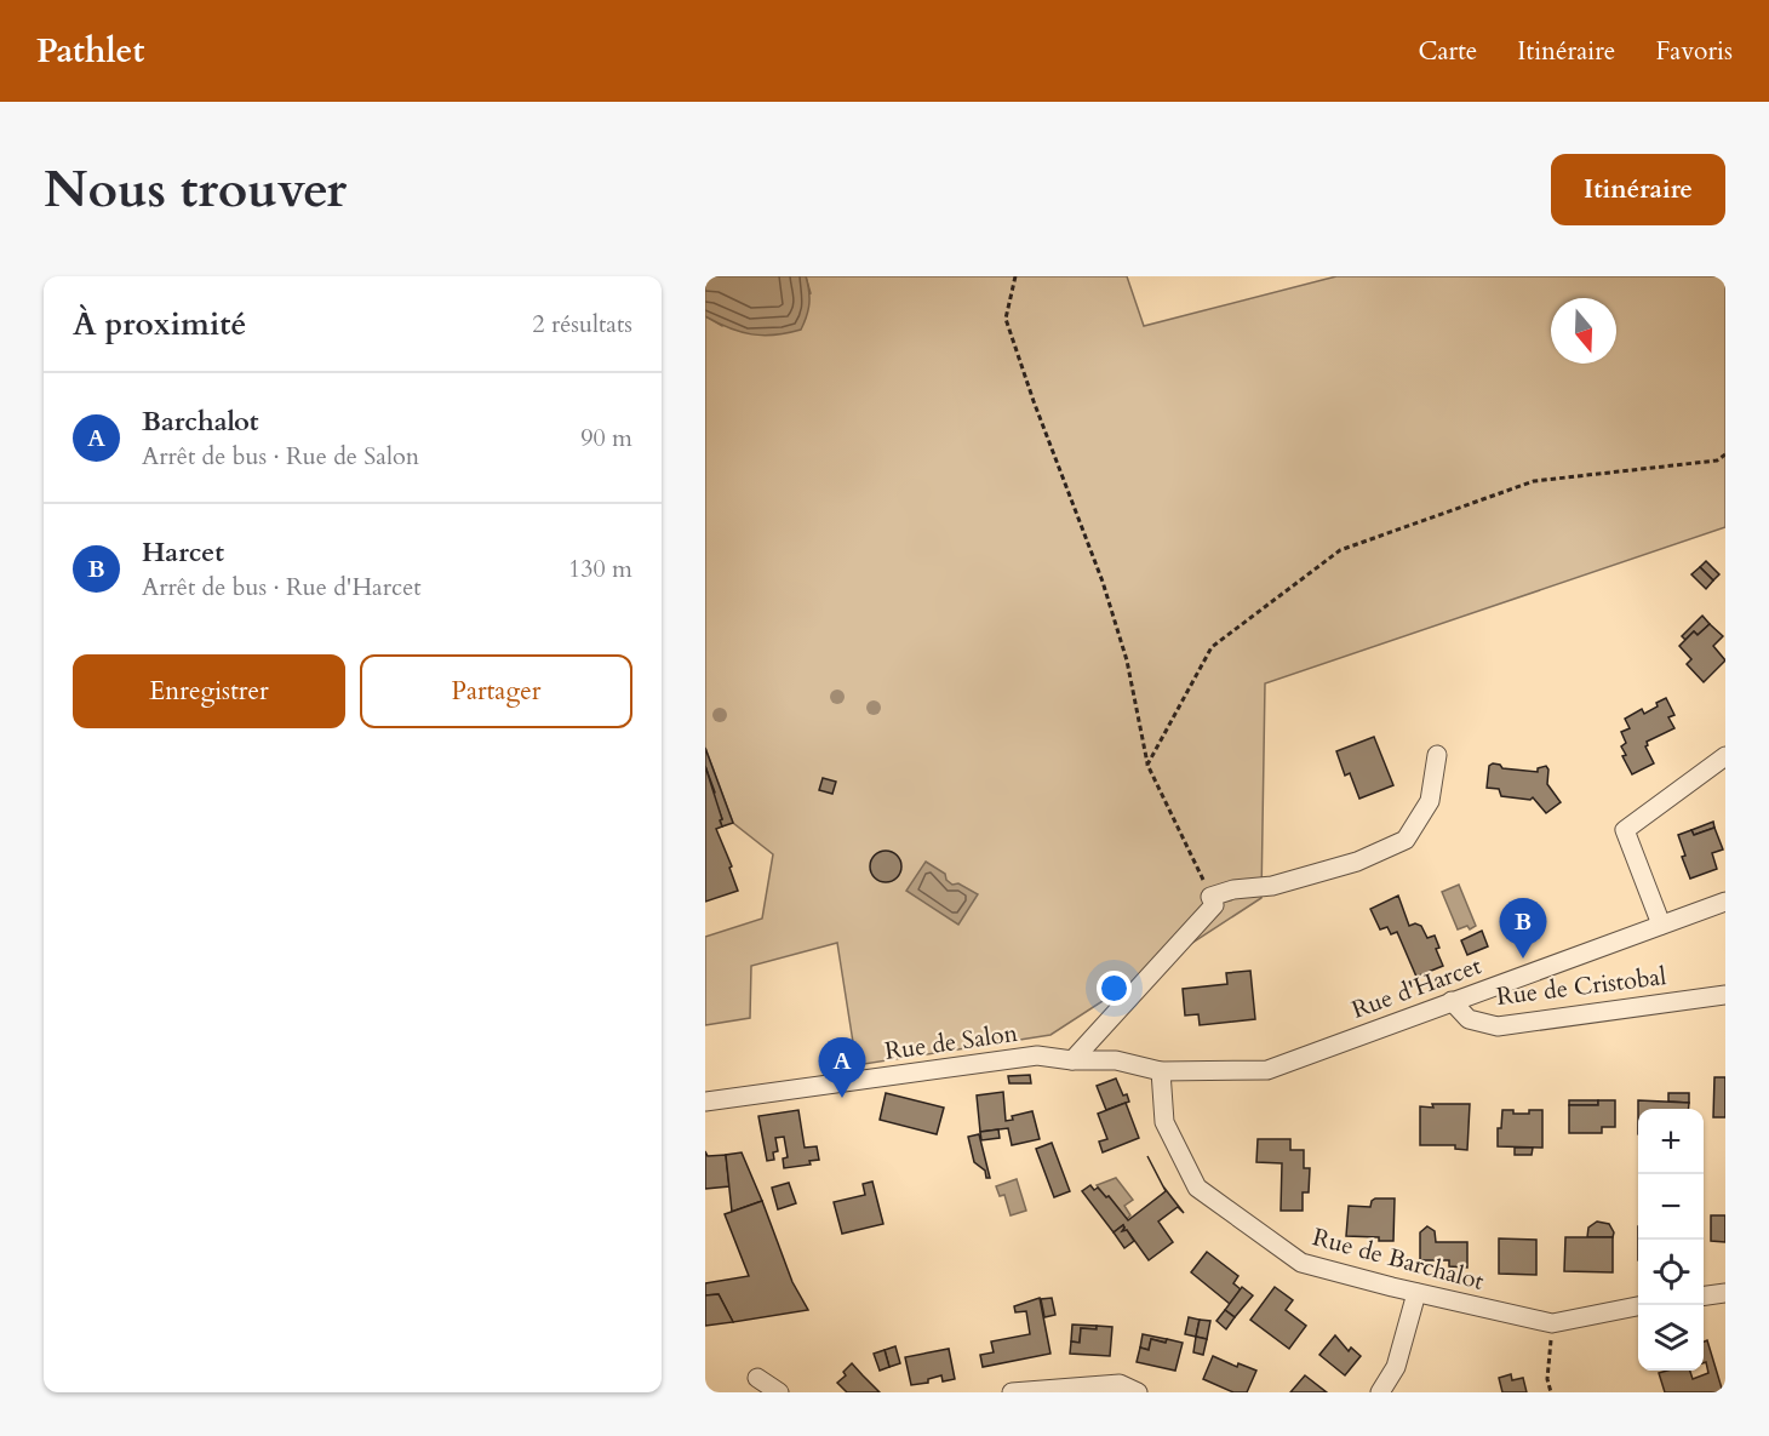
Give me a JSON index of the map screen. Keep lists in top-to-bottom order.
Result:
{
  "streets": {
    "street": [
      "Rue de Cristobal",
      "Rue d'Harcet",
      "Rue de Salon",
      "Rue de Barchalot"
    ]
  },
  "crossings": [
    ["Rue de Cristobal", "Rue d'Harcet"],
    ["Rue d'Harcet", "Rue de Salon"],
    ["Rue d'Harcet", "Rue de Barchalot"],
    ["Rue de Salon", "Rue de Barchalot"]
  ],
  "north": "bottom",
  "page": {
    "header": "Pathlet",
    "nav": ["Carte", "Itinéraire", "Favoris"],
    "buttons": [
      "Itinéraire",
      ["Enregistrer", "Partager"]
    ],
    "title": "Nous trouver",
    "heading": ["À proximité", "2 résultats"],
    "list": [
      {
        "mark": "A",
        "name": "Barchalot",
        "note": "Arrêt de bus · Rue de Salon",
        "value": "90 m"
      },
      {
        "mark": "B",
        "name": "Harcet",
        "note": "Arrêt de bus · Rue d'Harcet",
        "value": "130 m"
      }
    ],
    "pins": ["B", "A"],
    "map_buttons": ["+", "−"]
  }
}
